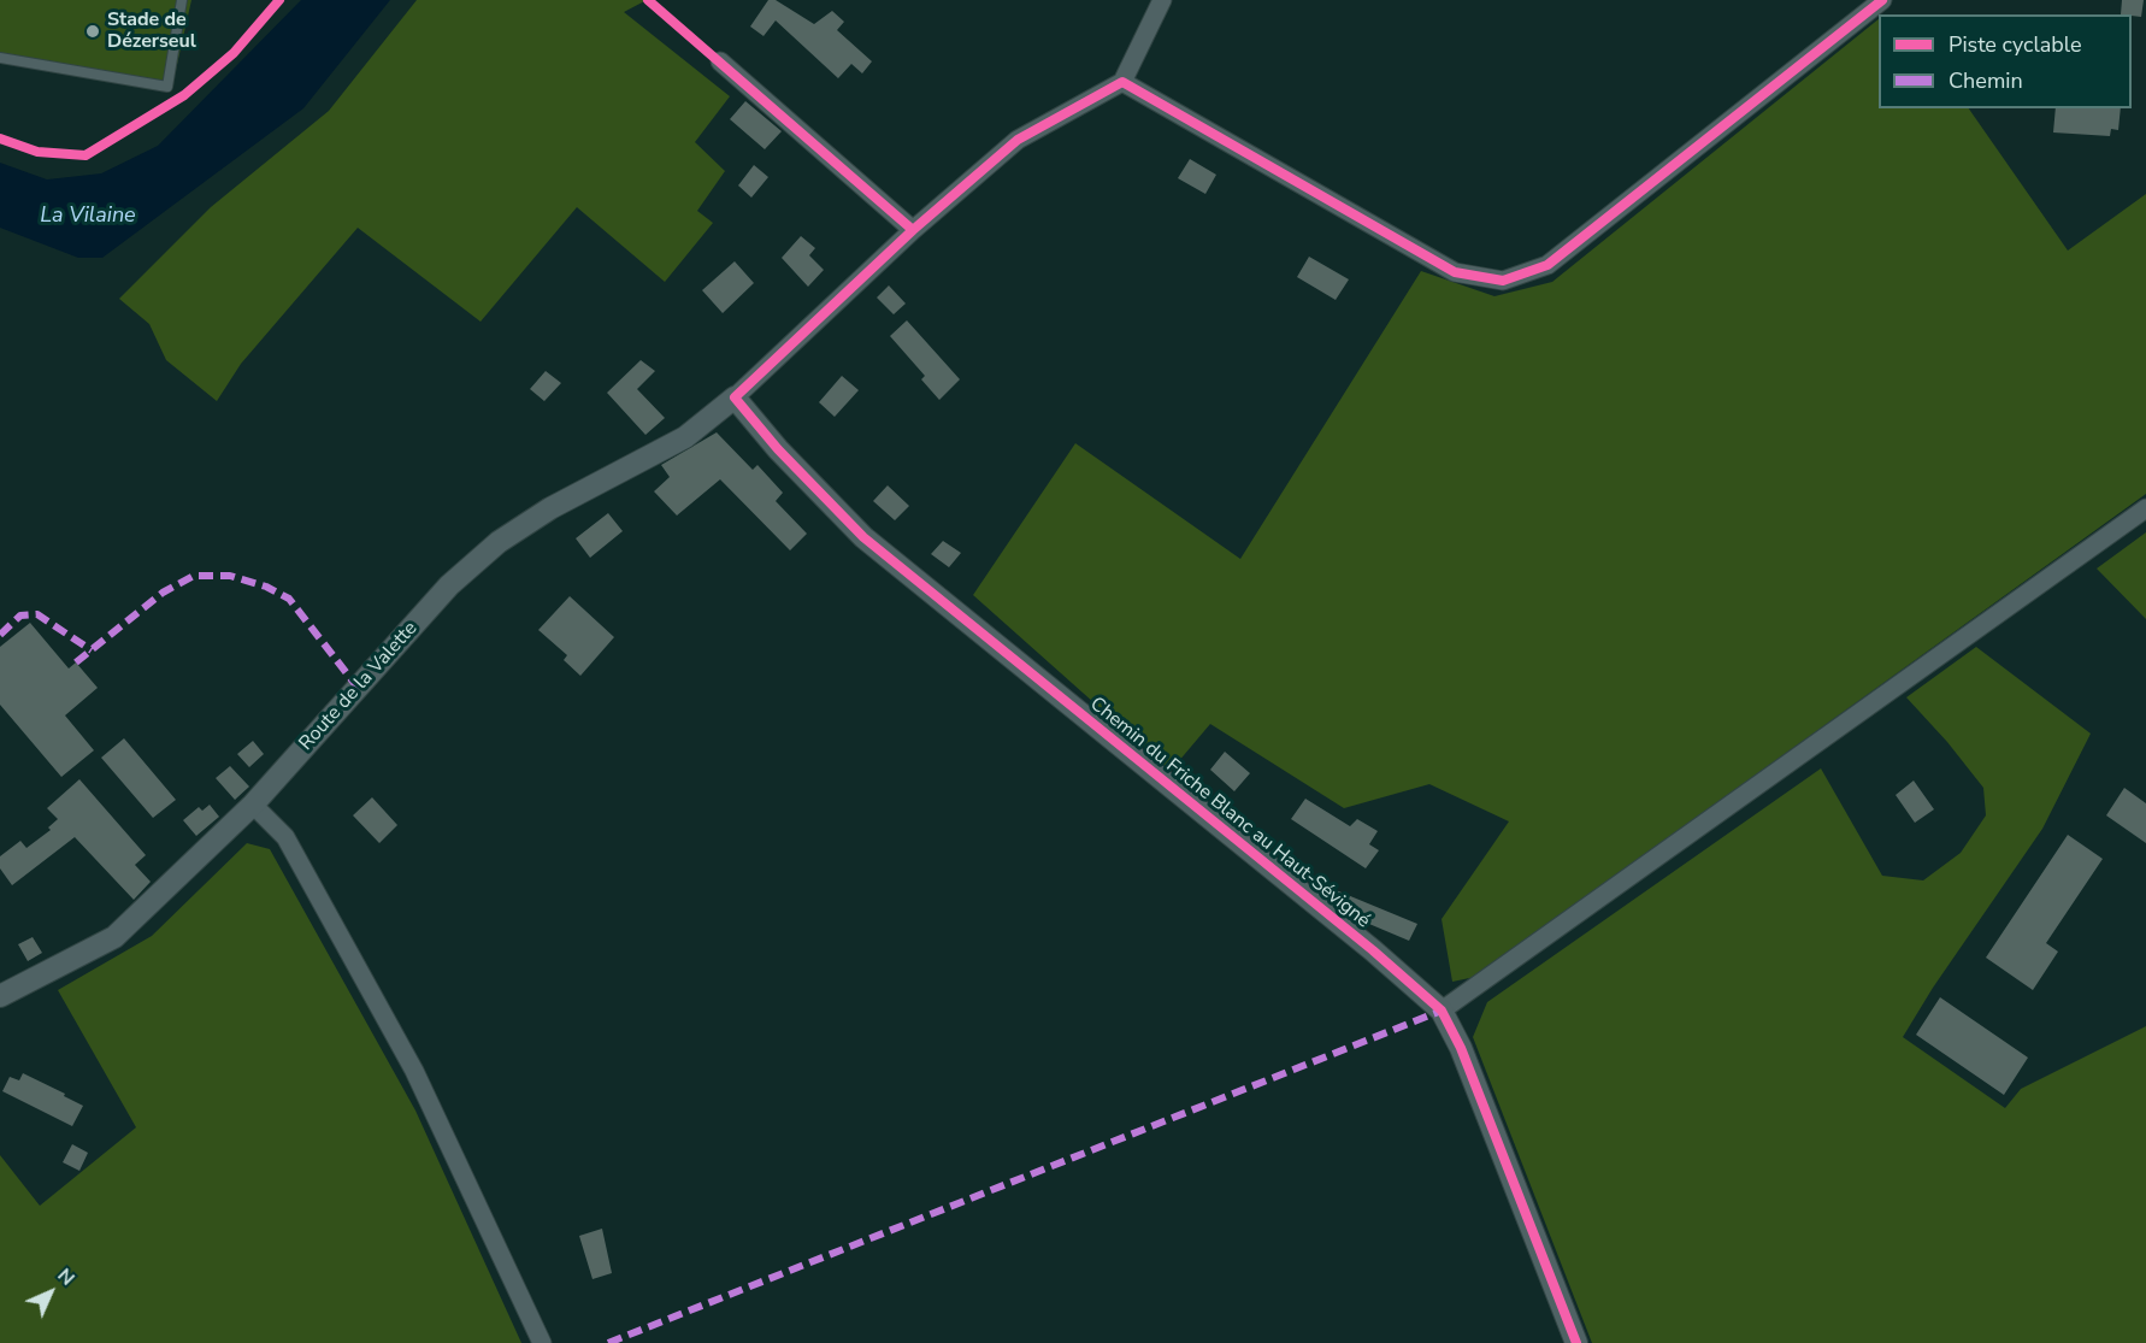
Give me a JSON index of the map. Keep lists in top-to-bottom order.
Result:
{
  "streets": {
    "street": ["Route de la Valette", "Chemin du Friche Blanc au Haut-Sévigné"]
  },
  "crossings": [
    ["Route de la Valette", "Chemin du Friche Blanc au Haut-Sévigné"]
  ],
  "water": ["La Vilaine"],
  "places": ["Stade de Dézerseul"],
  "legend": ["Piste cyclable", "Chemin"],
  "north": "top right"
}
